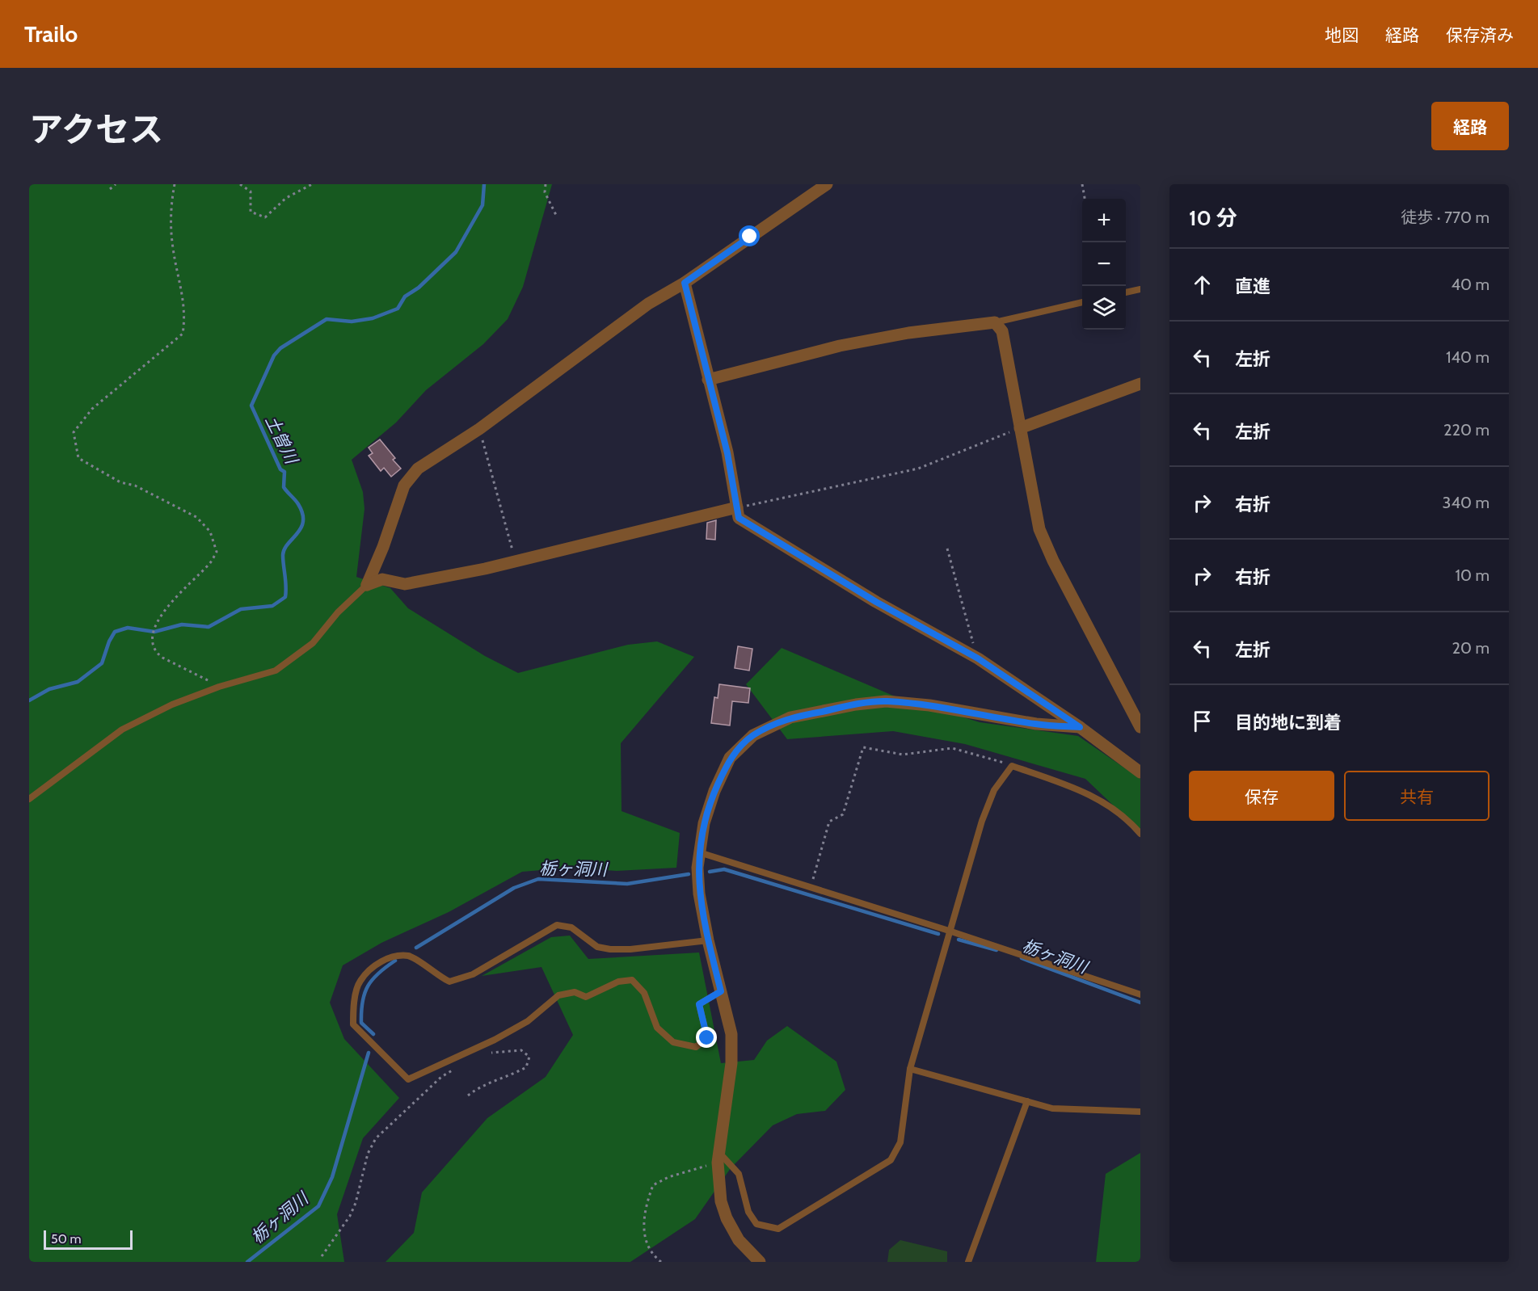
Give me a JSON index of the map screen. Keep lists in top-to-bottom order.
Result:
{
  "water": ["土曽川", "栃ヶ洞川"],
  "scale_bar": "50 m",
  "page": {
    "header": "Trailo",
    "nav": ["地図", "経路", "保存済み"],
    "title": "アクセス",
    "buttons": [
      "経路",
      ["保存", "共有"]
    ],
    "heading": ["10 分", "徒歩 · 770 m"],
    "map_buttons": ["+", "−"],
    "list": [
      ["直進", "40 m"],
      ["左折", "140 m"],
      ["左折", "220 m"],
      ["右折", "340 m"],
      ["右折", "10 m"],
      ["左折", "20 m"],
      "目的地に到着"
    ],
    "scale": "50 m"
  }
}
